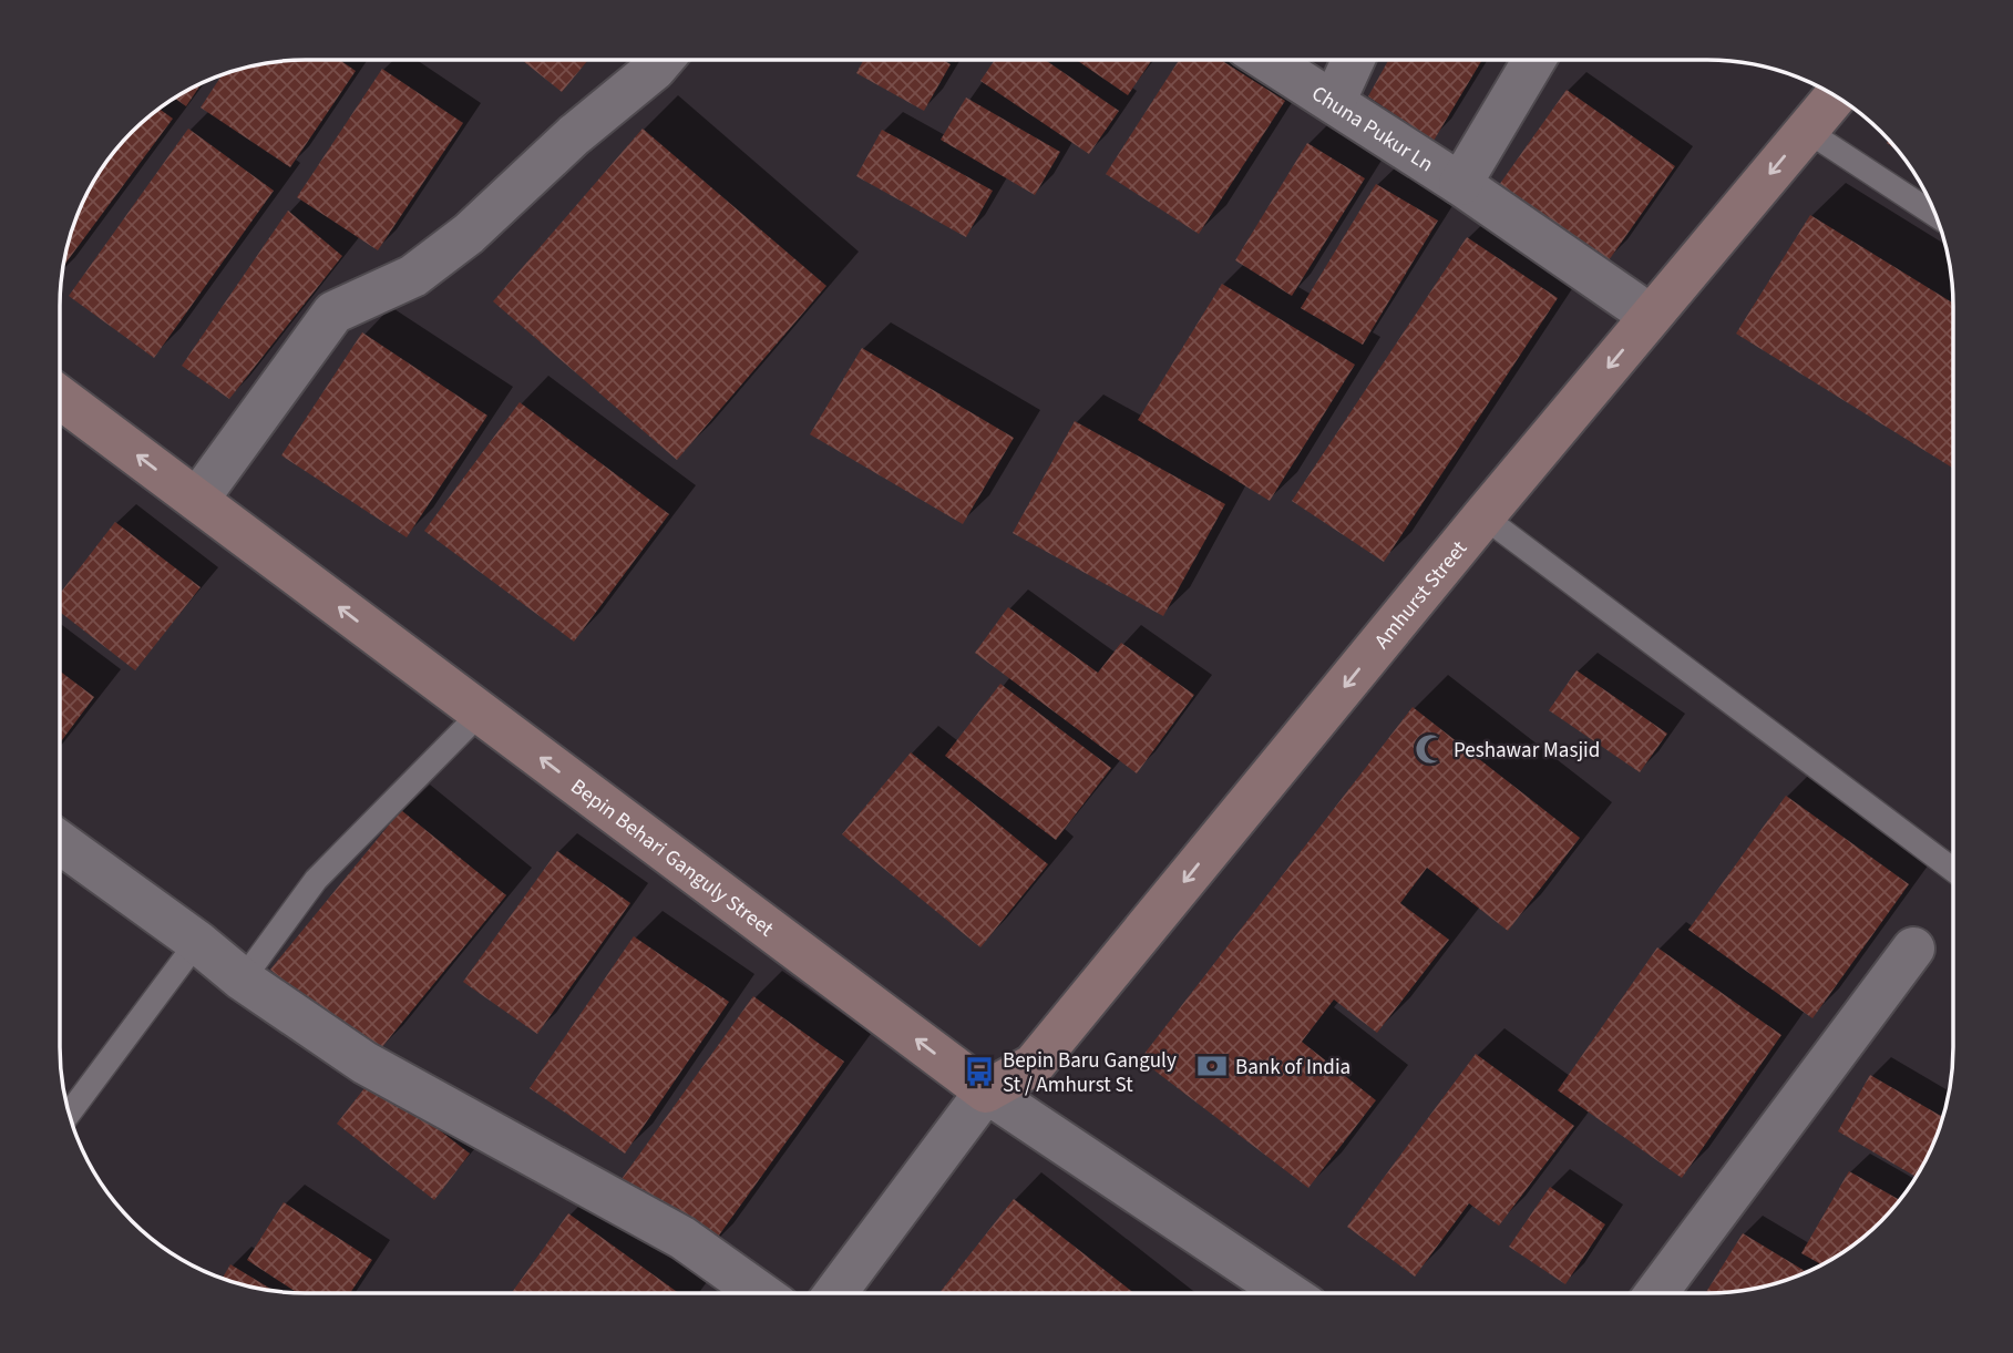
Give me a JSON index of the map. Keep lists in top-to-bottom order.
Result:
{
  "streets": {
    "main road": ["Amhurst Street", "Bepin Behari Ganguly Street"],
    "street": ["Chuna Pukur Ln"]
  },
  "crossings": [
    ["Chuna Pukur Ln", "Amhurst Street"],
    ["Amhurst Street", "Bepin Behari Ganguly Street"]
  ],
  "one_way": ["Amhurst Street", "Bepin Behari Ganguly Street"],
  "places": {
    "mosque": ["Peshawar Masjid"],
    "bank": ["Bank of India"],
    "bus stop": ["Bepin Baru Ganguly St / Amhurst St"]
  }
}
